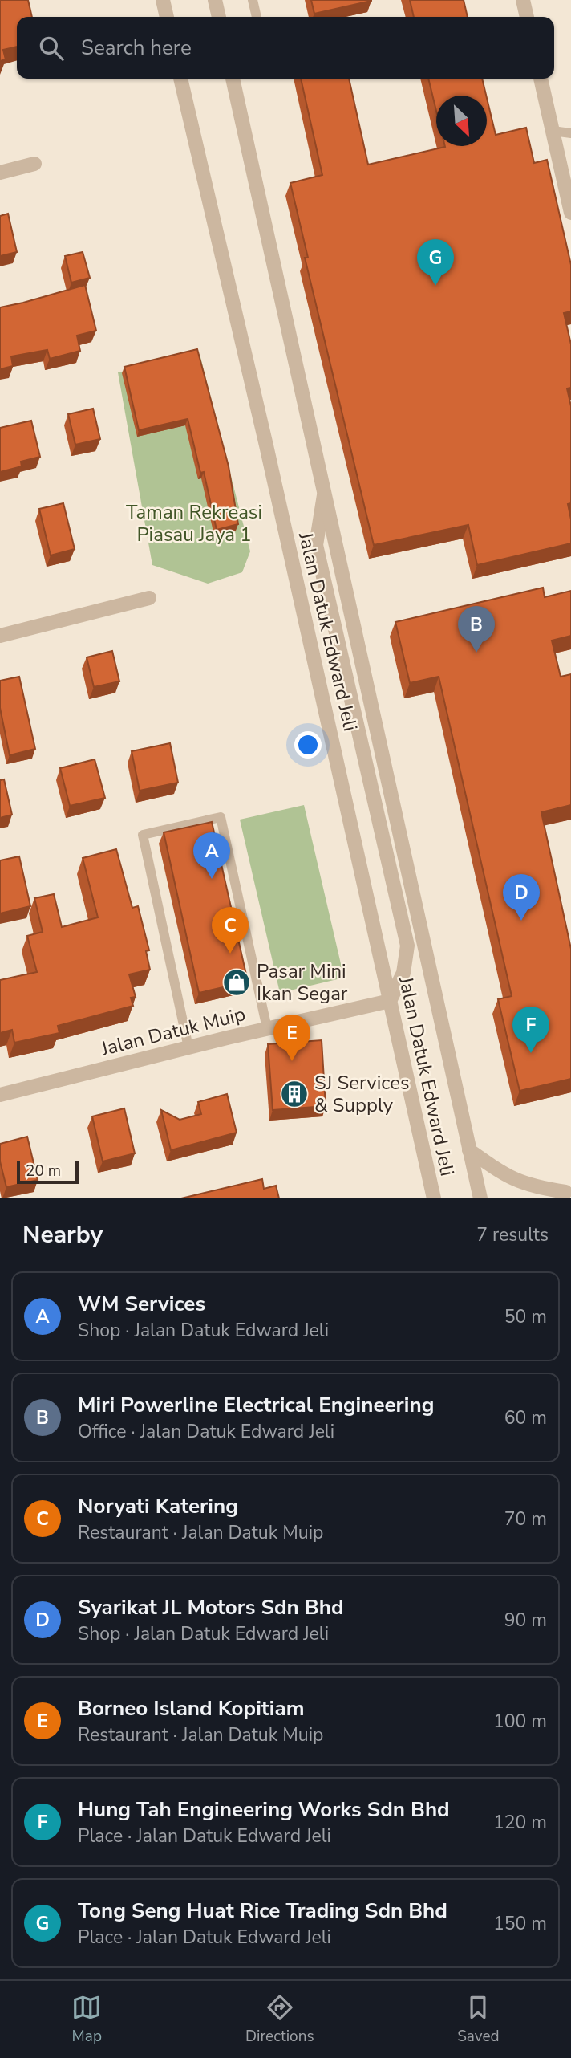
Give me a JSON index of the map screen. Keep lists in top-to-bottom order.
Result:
{
  "streets": {
    "street": ["Jalan Datuk Edward Jeli", "Jalan Datuk Muip"]
  },
  "crossings": [
    ["Jalan Datuk Edward Jeli", "Jalan Datuk Muip"]
  ],
  "parks": ["Taman Rekreasi Piasau Jaya 1"],
  "places": {
    "shop": ["Pasar Mini Ikan Segar"],
    "building": ["SJ Services & Supply"]
  },
  "scale_bar": "20 m",
  "north": "bottom right",
  "page": {
    "search": "Search here",
    "pins": [
      "G",
      "B",
      "A",
      "D",
      "C",
      "F",
      "E"
    ],
    "scale": "20 m",
    "heading": ["Nearby", "7 results"],
    "list": [
      {
        "mark": "A",
        "name": "WM Services",
        "note": "Shop · Jalan Datuk Edward Jeli",
        "value": "50 m"
      },
      {
        "mark": "B",
        "name": "Miri Powerline Electrical Engineering",
        "note": "Office · Jalan Datuk Edward Jeli",
        "value": "60 m"
      },
      {
        "mark": "C",
        "name": "Noryati Katering",
        "note": "Restaurant · Jalan Datuk Muip",
        "value": "70 m"
      },
      {
        "mark": "D",
        "name": "Syarikat JL Motors Sdn Bhd",
        "note": "Shop · Jalan Datuk Edward Jeli",
        "value": "90 m"
      },
      {
        "mark": "E",
        "name": "Borneo Island Kopitiam",
        "note": "Restaurant · Jalan Datuk Muip",
        "value": "100 m"
      },
      {
        "mark": "F",
        "name": "Hung Tah Engineering Works Sdn Bhd",
        "note": "Place · Jalan Datuk Edward Jeli",
        "value": "120 m"
      },
      {
        "mark": "G",
        "name": "Tong Seng Huat Rice Trading Sdn Bhd",
        "note": "Place · Jalan Datuk Edward Jeli",
        "value": "150 m"
      }
    ],
    "nav": ["Map", "Directions", "Saved"]
  }
}
